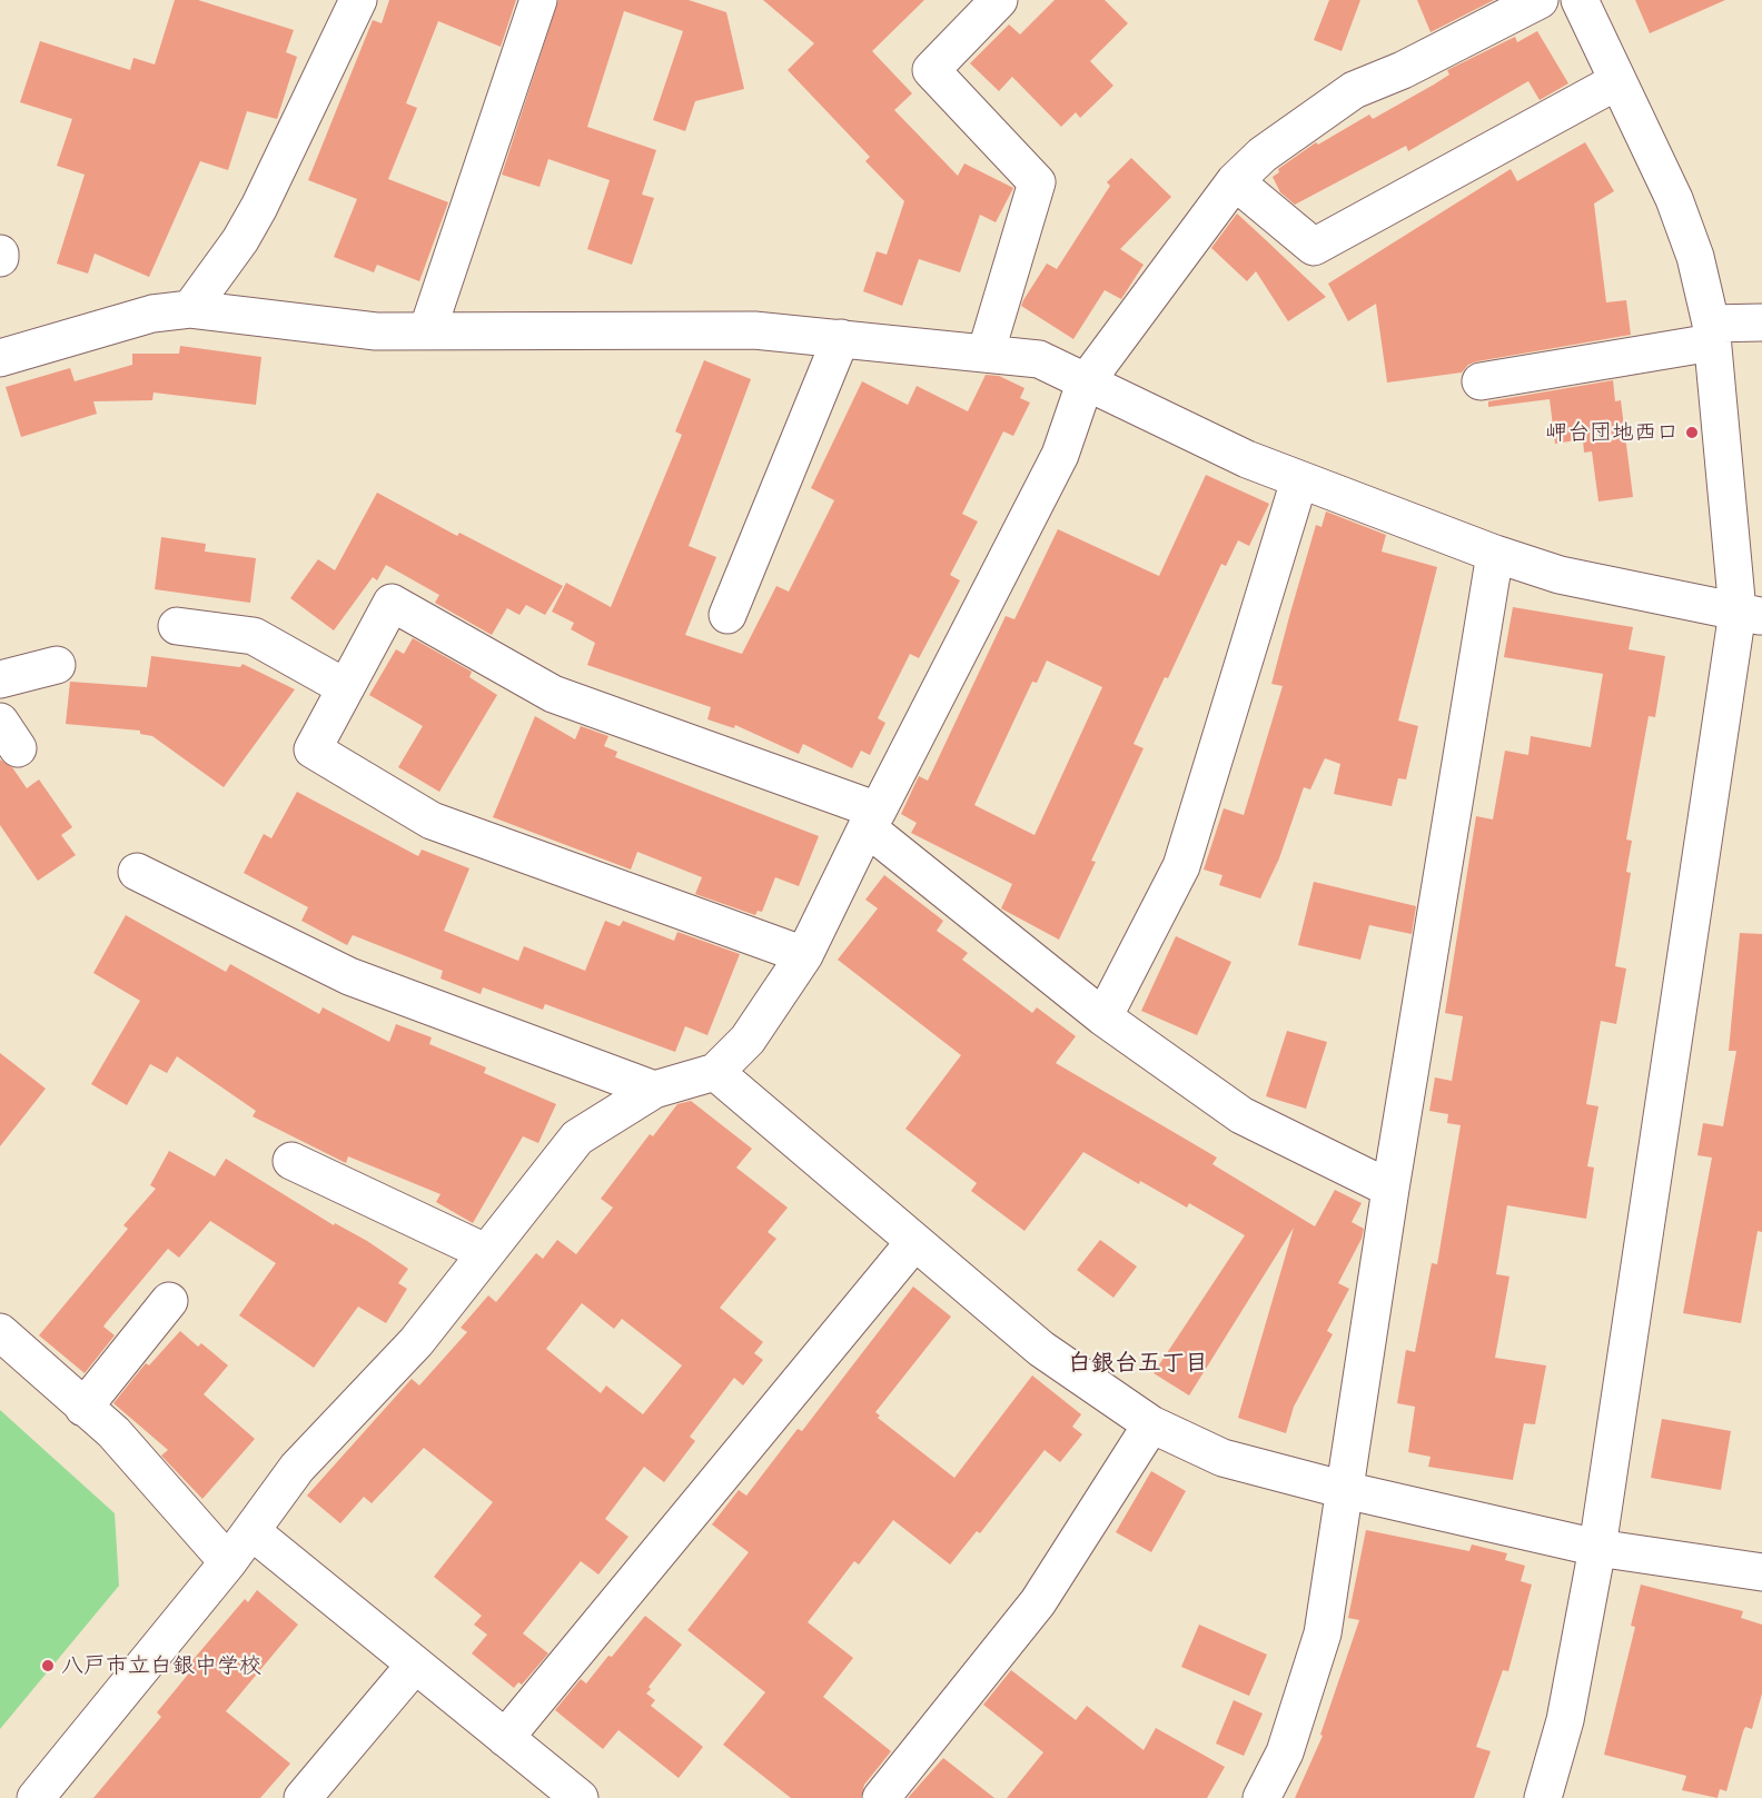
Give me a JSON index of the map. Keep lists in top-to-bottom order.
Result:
{
  "districts": ["白銀台五丁目"],
  "places": ["岬台団地西口", "八戸市立白銀中学校"]
}
